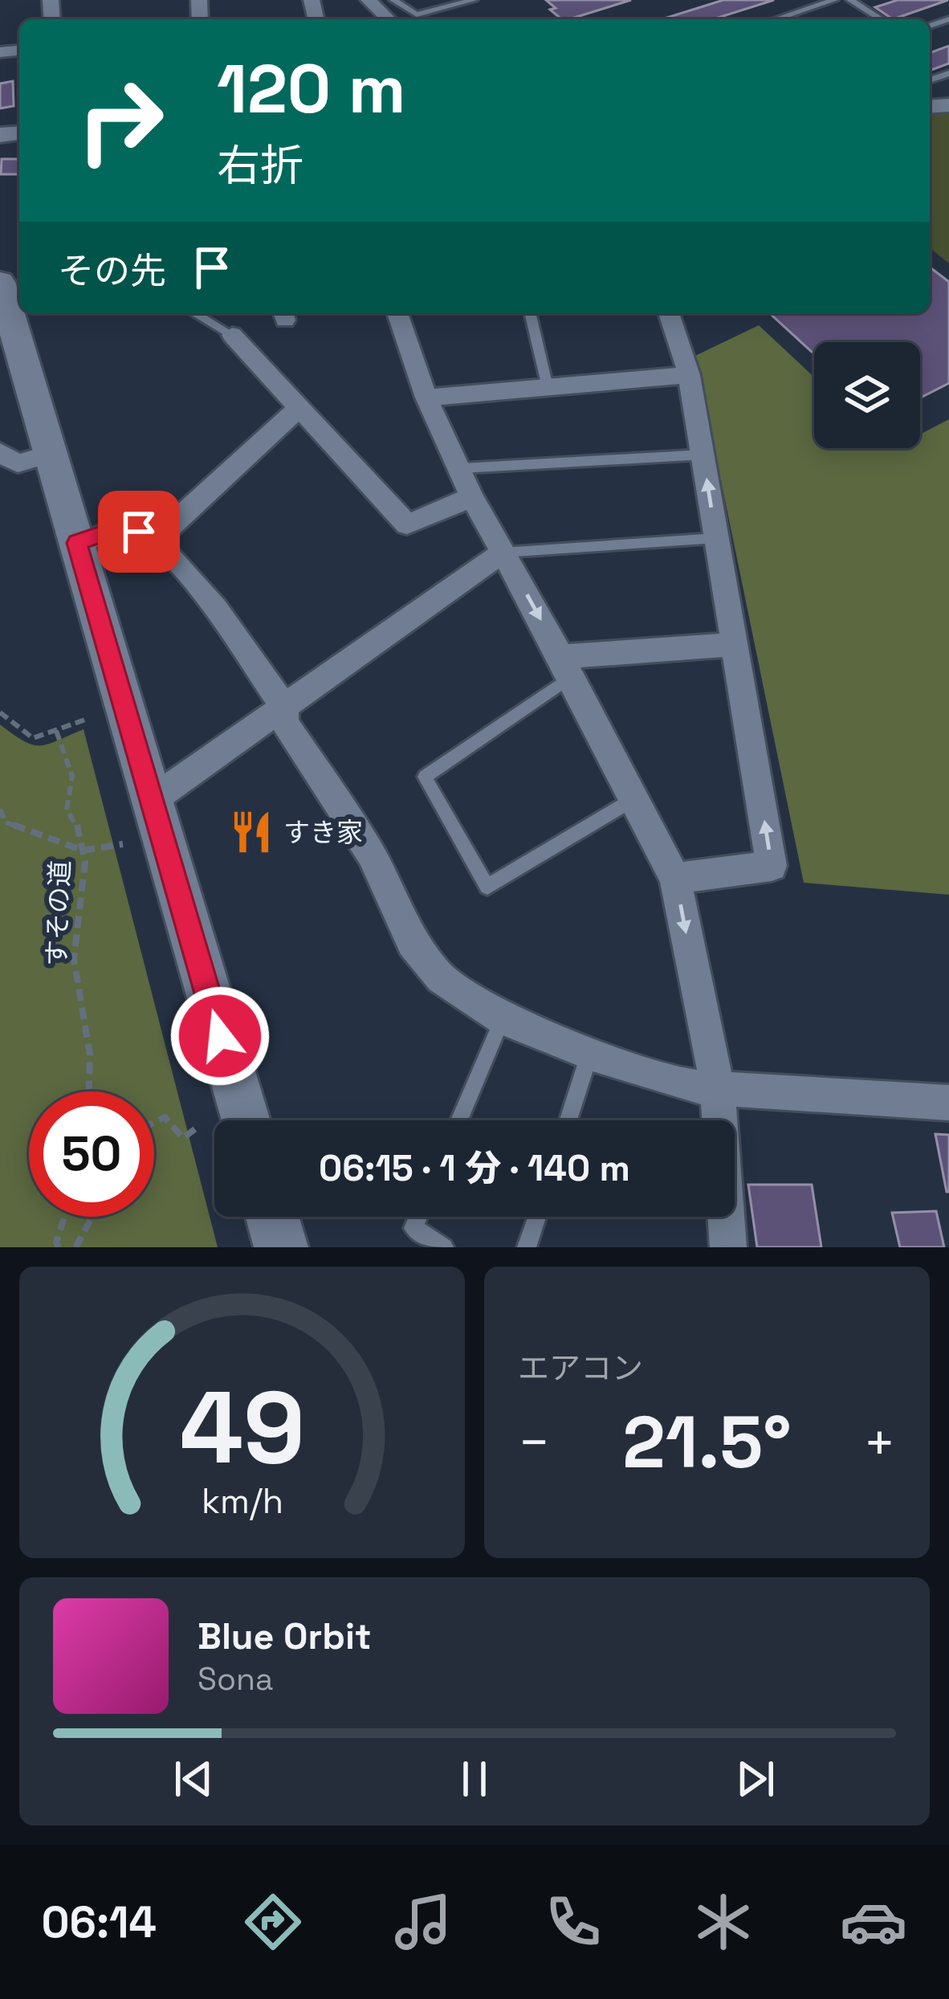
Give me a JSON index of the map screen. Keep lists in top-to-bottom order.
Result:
{
  "streets": {
    "path": ["すその道"]
  },
  "places": {
    "restaurant": ["すき家"]
  },
  "page": {
    "turn": ["120 m", "右折"],
    "then": "その先",
    "limit": "50",
    "trip": "06:15 · 1 分 · 140 m",
    "tile": "エアコン",
    "heat": ["−", "21.5°", "+"],
    "song": ["Blue Orbit", "Sona"],
    "tabs": "06:14",
    "gauge": ["49", "km/h"]
  }
}
